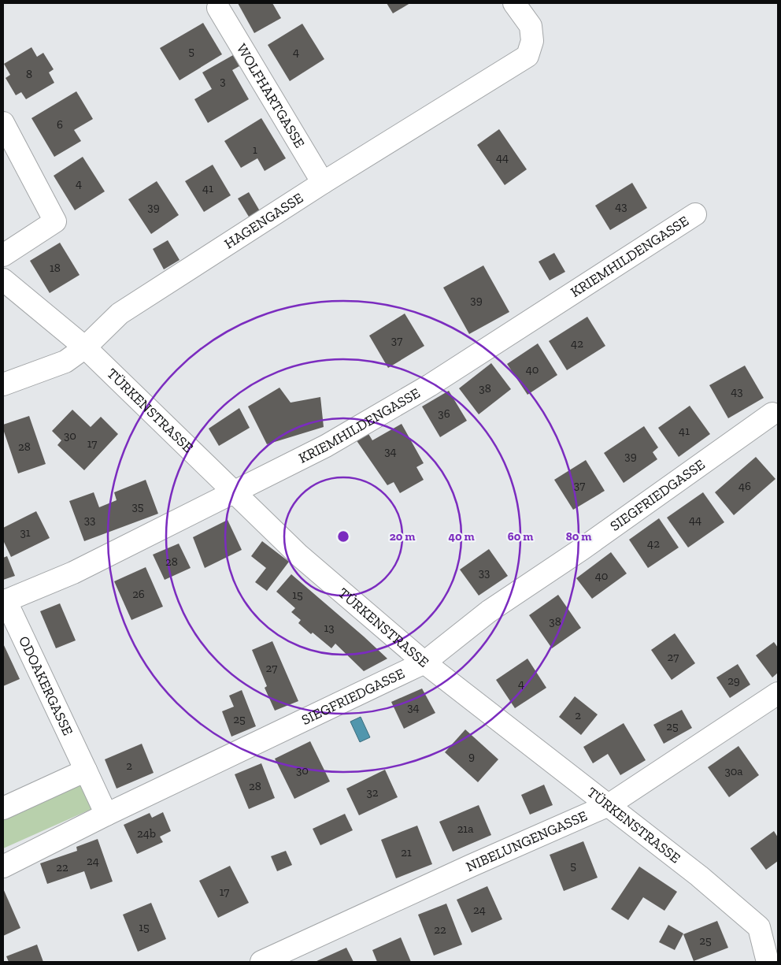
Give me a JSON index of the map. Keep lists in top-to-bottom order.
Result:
{
  "streets": {
    "street": [
      "WOLFHARTGASSE",
      "HAGENGASSE",
      "KRIEMHILDENGASSE",
      "TÜRKENSTRASSE",
      "SIEGFRIEDGASSE",
      "ODOAKERGASSE",
      "NIBELUNGENGASSE"
    ]
  },
  "crossings": [
    ["WOLFHARTGASSE", "HAGENGASSE"],
    ["HAGENGASSE", "TÜRKENSTRASSE"],
    ["KRIEMHILDENGASSE", "TÜRKENSTRASSE"],
    ["KRIEMHILDENGASSE", "ODOAKERGASSE"],
    ["TÜRKENSTRASSE", "SIEGFRIEDGASSE"],
    ["TÜRKENSTRASSE", "NIBELUNGENGASSE"],
    ["SIEGFRIEDGASSE", "ODOAKERGASSE"]
  ],
  "house_numbers": [
    "5",
    "4",
    "8",
    "3",
    "6",
    "1",
    "44",
    "4",
    "41",
    "43",
    "39",
    "18",
    "39",
    "37",
    "42",
    "40",
    "38",
    "43",
    "36",
    "41",
    "30",
    "17",
    "28",
    "34",
    "39",
    "37",
    "46",
    "35",
    "33",
    "44",
    "31",
    "42",
    "28",
    "33",
    "40",
    "26",
    "15",
    "38",
    "13",
    "27",
    "27",
    "29",
    "4",
    "34",
    "2",
    "25",
    "25",
    "9",
    "2",
    "30",
    "30a",
    "28",
    "32",
    "21a",
    "24b",
    "21",
    "24",
    "5",
    "22",
    "17",
    "24",
    "15",
    "22",
    "25"
  ],
  "rings": [
    "20 m",
    "40 m",
    "60 m",
    "80 m"
  ]
}
